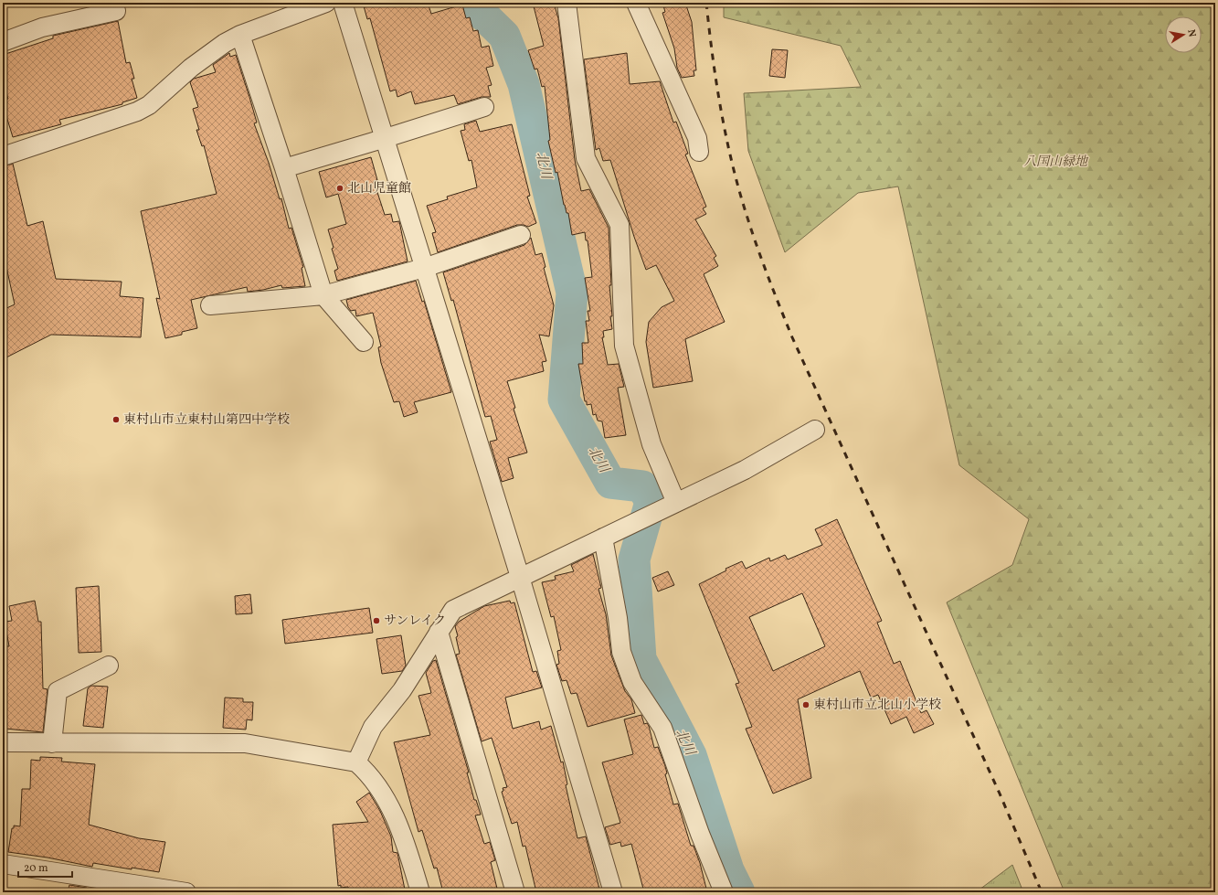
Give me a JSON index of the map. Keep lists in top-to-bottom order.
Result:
{
  "water": ["北川"],
  "parks": ["八国山緑地"],
  "places": [
    "北山児童館",
    "東村山市立東村山第四中学校",
    "サンレイク",
    "東村山市立北山小学校"
  ],
  "scale_bar": "20 m",
  "north": "right"
}
